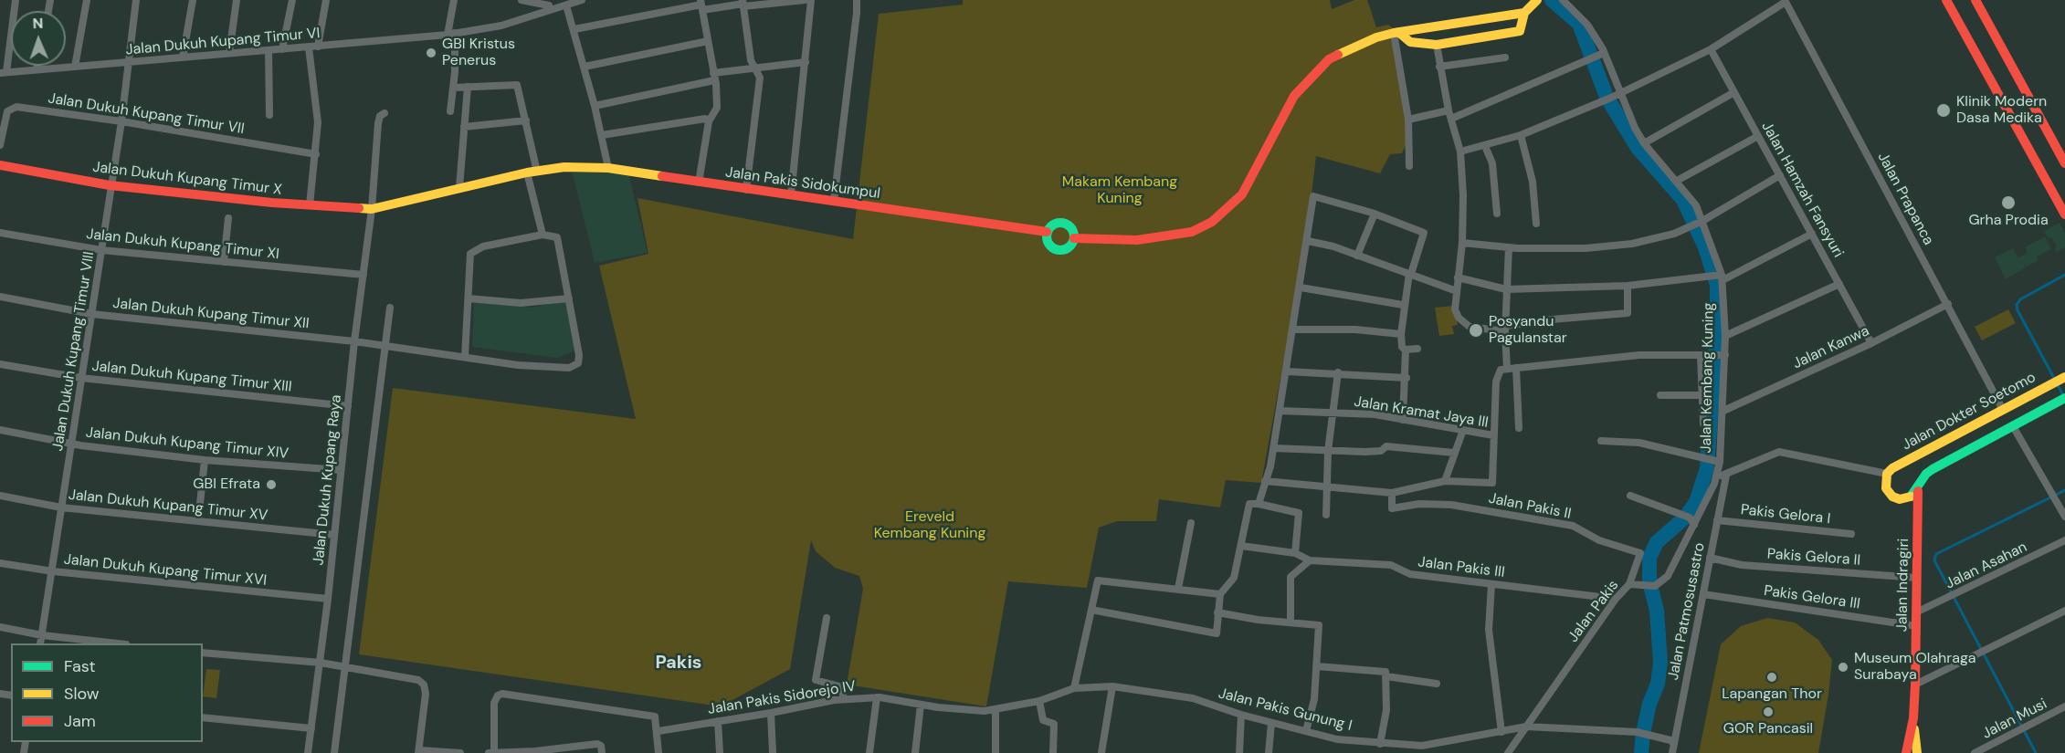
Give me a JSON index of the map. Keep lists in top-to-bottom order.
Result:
{
  "streets": {
    "main road": [
      "Jalan Dukuh Kupang Timur X",
      "Jalan Pakis Sidokumpul",
      "Jalan Dokter Soetomo",
      "Jalan Indragiri"
    ],
    "street": [
      "Jalan Dukuh Kupang Timur VI",
      "Jalan Dukuh Kupang Timur VII",
      "Jalan Hamzah Fansyuri",
      "Jalan Prapanca",
      "Jalan Dukuh Kupang Timur XI",
      "Jalan Dukuh Kupang Timur XII",
      "Jalan Kanwa",
      "Jalan Dukuh Kupang Timur VIII",
      "Jalan Dukuh Kupang Timur XIII",
      "Jalan Kembang Kuning",
      "Jalan Kramat Jaya III",
      "Jalan Dukuh Kupang Timur XIV",
      "Jalan Dukuh Kupang Raya",
      "Jalan Dukuh Kupang Timur XV",
      "Jalan Pakis II",
      "Pakis Gelora I",
      "Pakis Gelora II",
      "Jalan Asahan",
      "Jalan Pakis III",
      "Jalan Dukuh Kupang Timur XVI",
      "Pakis Gelora III",
      "Jalan Pakis",
      "Jalan Patmosusastro",
      "Jalan Pakis Sidorejo IV",
      "Jalan Pakis Gunung I",
      "Jalan Musi"
    ]
  },
  "crossings": [
    ["Jalan Dukuh Kupang Timur VI", "Jalan Dukuh Kupang Timur VIII"],
    ["Jalan Dukuh Kupang Timur VII", "Jalan Dukuh Kupang Timur VIII"],
    ["Jalan Dukuh Kupang Timur X", "Jalan Pakis Sidokumpul"],
    ["Jalan Dukuh Kupang Timur X", "Jalan Dukuh Kupang Timur VIII"],
    ["Jalan Dukuh Kupang Timur X", "Jalan Dukuh Kupang Raya"],
    ["Jalan Hamzah Fansyuri", "Jalan Kanwa"],
    ["Jalan Prapanca", "Jalan Kanwa"],
    ["Jalan Prapanca", "Jalan Dokter Soetomo"],
    ["Jalan Dukuh Kupang Timur XI", "Jalan Dukuh Kupang Timur VIII"],
    ["Jalan Dukuh Kupang Timur XI", "Jalan Dukuh Kupang Raya"],
    ["Jalan Dukuh Kupang Timur XII", "Jalan Dukuh Kupang Timur VIII"],
    ["Jalan Dukuh Kupang Timur XII", "Jalan Dukuh Kupang Raya"],
    ["Jalan Kanwa", "Jalan Kembang Kuning"],
    ["Jalan Dukuh Kupang Timur VIII", "Jalan Dukuh Kupang Timur XIII"],
    ["Jalan Dukuh Kupang Timur VIII", "Jalan Dukuh Kupang Timur XIV"],
    ["Jalan Dukuh Kupang Timur VIII", "Jalan Dukuh Kupang Timur XV"],
    ["Jalan Dukuh Kupang Timur VIII", "Jalan Dukuh Kupang Timur XVI"],
    ["Jalan Dukuh Kupang Timur XIII", "Jalan Dukuh Kupang Raya"],
    ["Jalan Kembang Kuning", "Jalan Pakis"],
    ["Jalan Dukuh Kupang Timur XIV", "Jalan Dukuh Kupang Raya"],
    ["Jalan Dukuh Kupang Raya", "Jalan Dukuh Kupang Timur XV"],
    ["Jalan Dukuh Kupang Raya", "Jalan Dukuh Kupang Timur XVI"],
    ["Jalan Pakis II", "Jalan Pakis"],
    ["Pakis Gelora I", "Jalan Patmosusastro"],
    ["Pakis Gelora II", "Jalan Indragiri"],
    ["Pakis Gelora II", "Jalan Patmosusastro"],
    ["Jalan Asahan", "Jalan Indragiri"],
    ["Jalan Pakis III", "Jalan Pakis"],
    ["Jalan Indragiri", "Pakis Gelora III"],
    ["Pakis Gelora III", "Jalan Patmosusastro"],
    ["Jalan Pakis", "Jalan Pakis Gunung I"],
    ["Jalan Patmosusastro", "Jalan Pakis Gunung I"],
    ["Jalan Pakis Sidorejo IV", "Jalan Pakis Gunung I"]
  ],
  "districts": ["Pakis"],
  "parks": ["Makam Kembang Kuning", "Ereveld Kembang Kuning"],
  "places": [
    "GBI Kristus Penerus",
    "Klinik Modern Dasa Medika",
    "Grha Prodia",
    "Posyandu Pagulanstar",
    "GBI Efrata",
    "Museum Olahraga Surabaya",
    "Lapangan Thor",
    "GOR Pancasil"
  ],
  "legend": ["Fast", "Slow", "Jam"],
  "north": "top"
}
